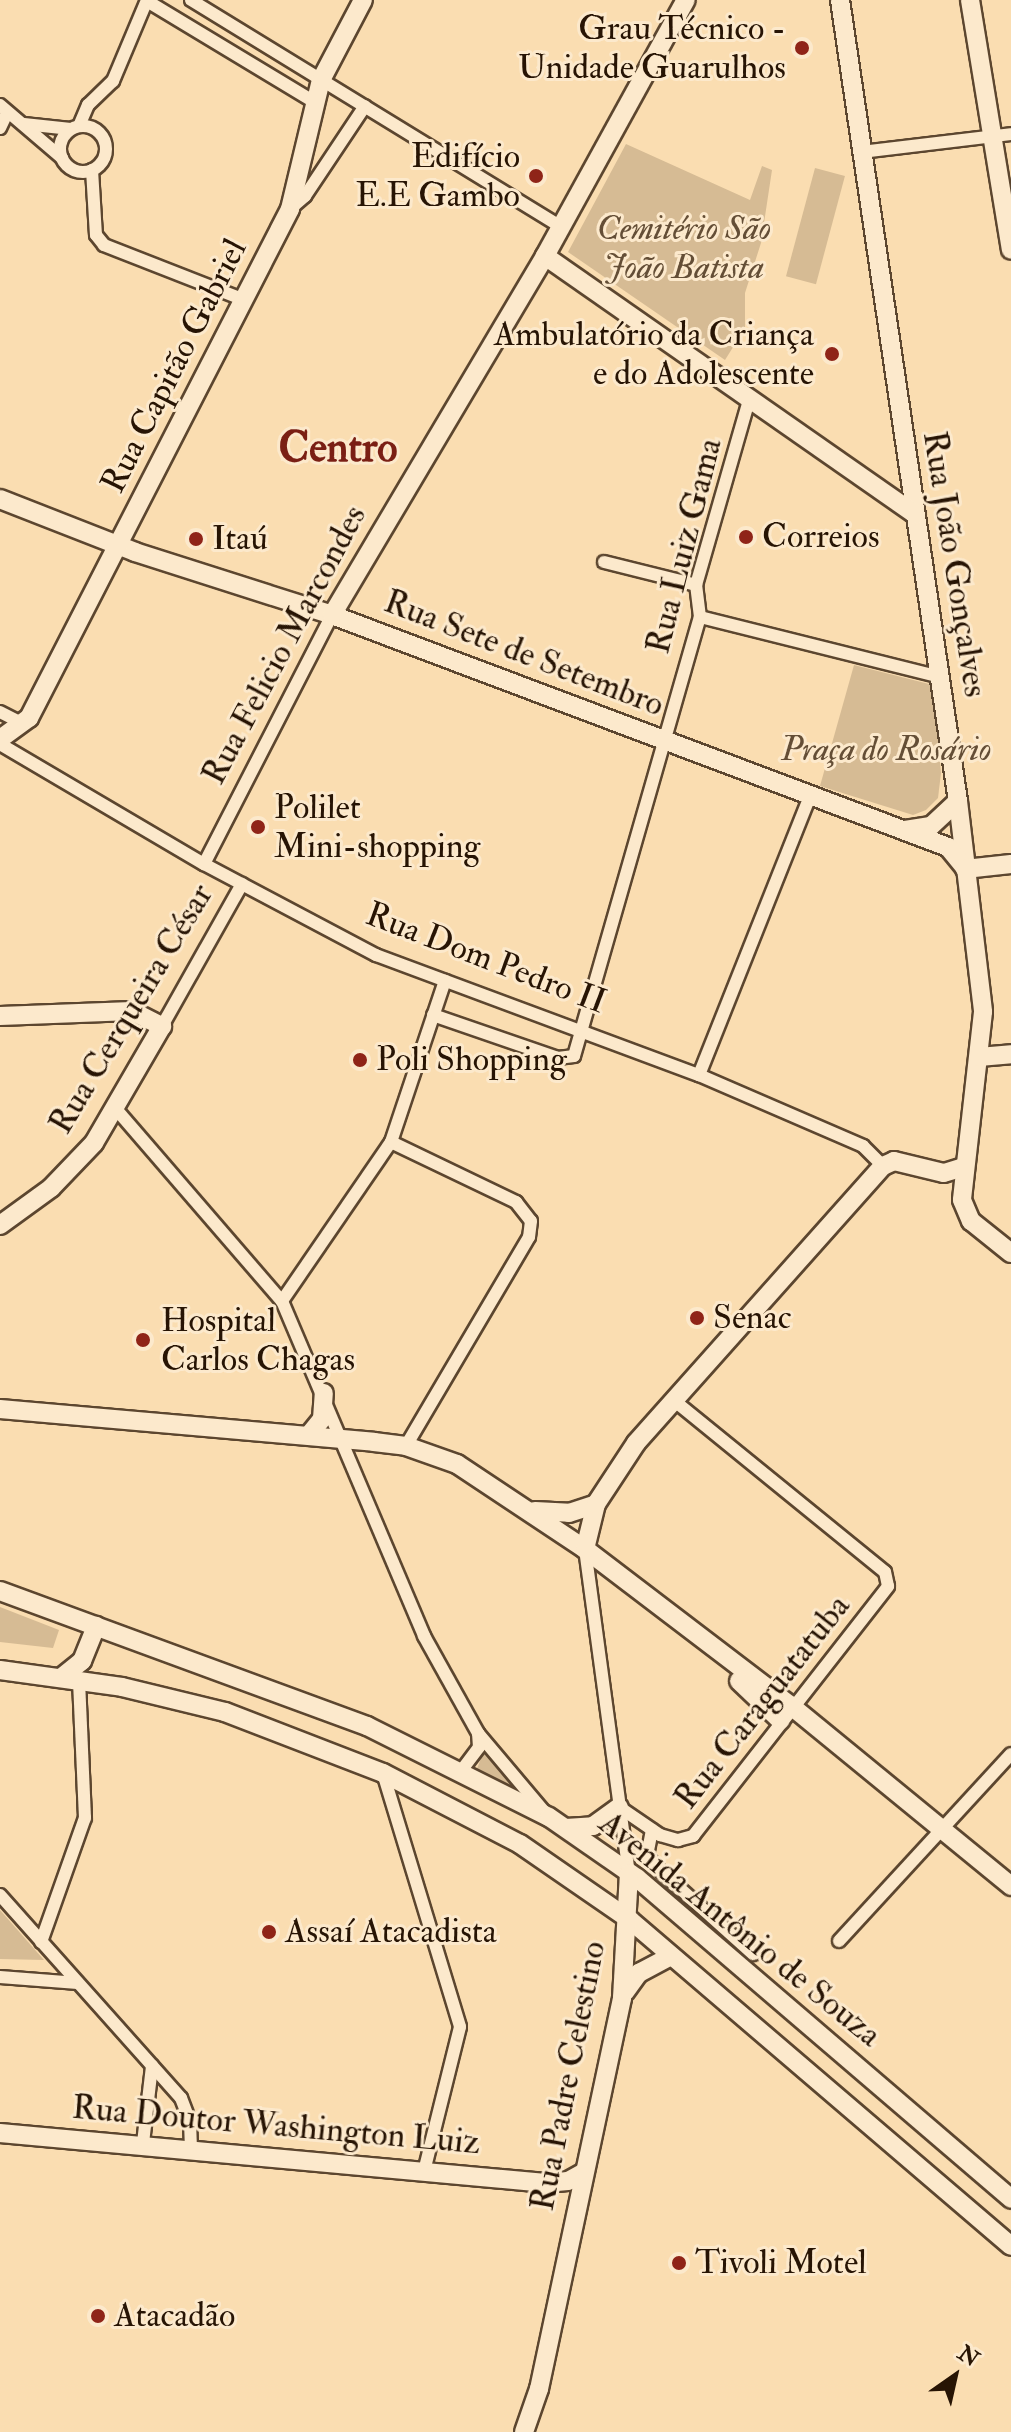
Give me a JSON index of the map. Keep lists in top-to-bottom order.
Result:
{
  "streets": {
    "street": [
      "Rua Capitão Gabriel",
      "Rua Luiz Gama",
      "Rua João Gonçalves",
      "Rua Felicio Marcondes",
      "Rua Sete de Setembro",
      "Rua Dom Pedro II",
      "Rua Cerqueira César",
      "Rua Caraguatatuba",
      "Avenida Antônio de Souza",
      "Rua Padre Celestino",
      "Rua Doutor Washington Luiz"
    ]
  },
  "crossings": [
    ["Rua Capitão Gabriel", "Rua Sete de Setembro"],
    ["Rua Luiz Gama", "Rua Sete de Setembro"],
    ["Rua Luiz Gama", "Rua Dom Pedro II"],
    ["Rua João Gonçalves", "Rua Sete de Setembro"],
    ["Rua Felicio Marcondes", "Rua Sete de Setembro"],
    ["Rua Felicio Marcondes", "Rua Dom Pedro II"],
    ["Rua Dom Pedro II", "Rua Cerqueira César"],
    ["Rua Dom Pedro II", "Rua Padre Celestino"],
    ["Rua Caraguatatuba", "Rua Padre Celestino"],
    ["Avenida Antônio de Souza", "Rua Padre Celestino"],
    ["Rua Padre Celestino", "Rua Doutor Washington Luiz"]
  ],
  "districts": ["Centro"],
  "parks": ["Cemitério São João Batista", "Praça do Rosário"],
  "places": [
    "Grau Técnico - Unidade Guarulhos",
    "Edifício E.E Gambo",
    "Ambulatório da Criança e do Adolescente",
    "Correios",
    "Itaú",
    "Polilet Mini-shopping",
    "Poli Shopping",
    "Senac",
    "Hospital Carlos Chagas",
    "Assaí Atacadista",
    "Tivoli Motel",
    "Atacadão"
  ],
  "north": "top right"
}
